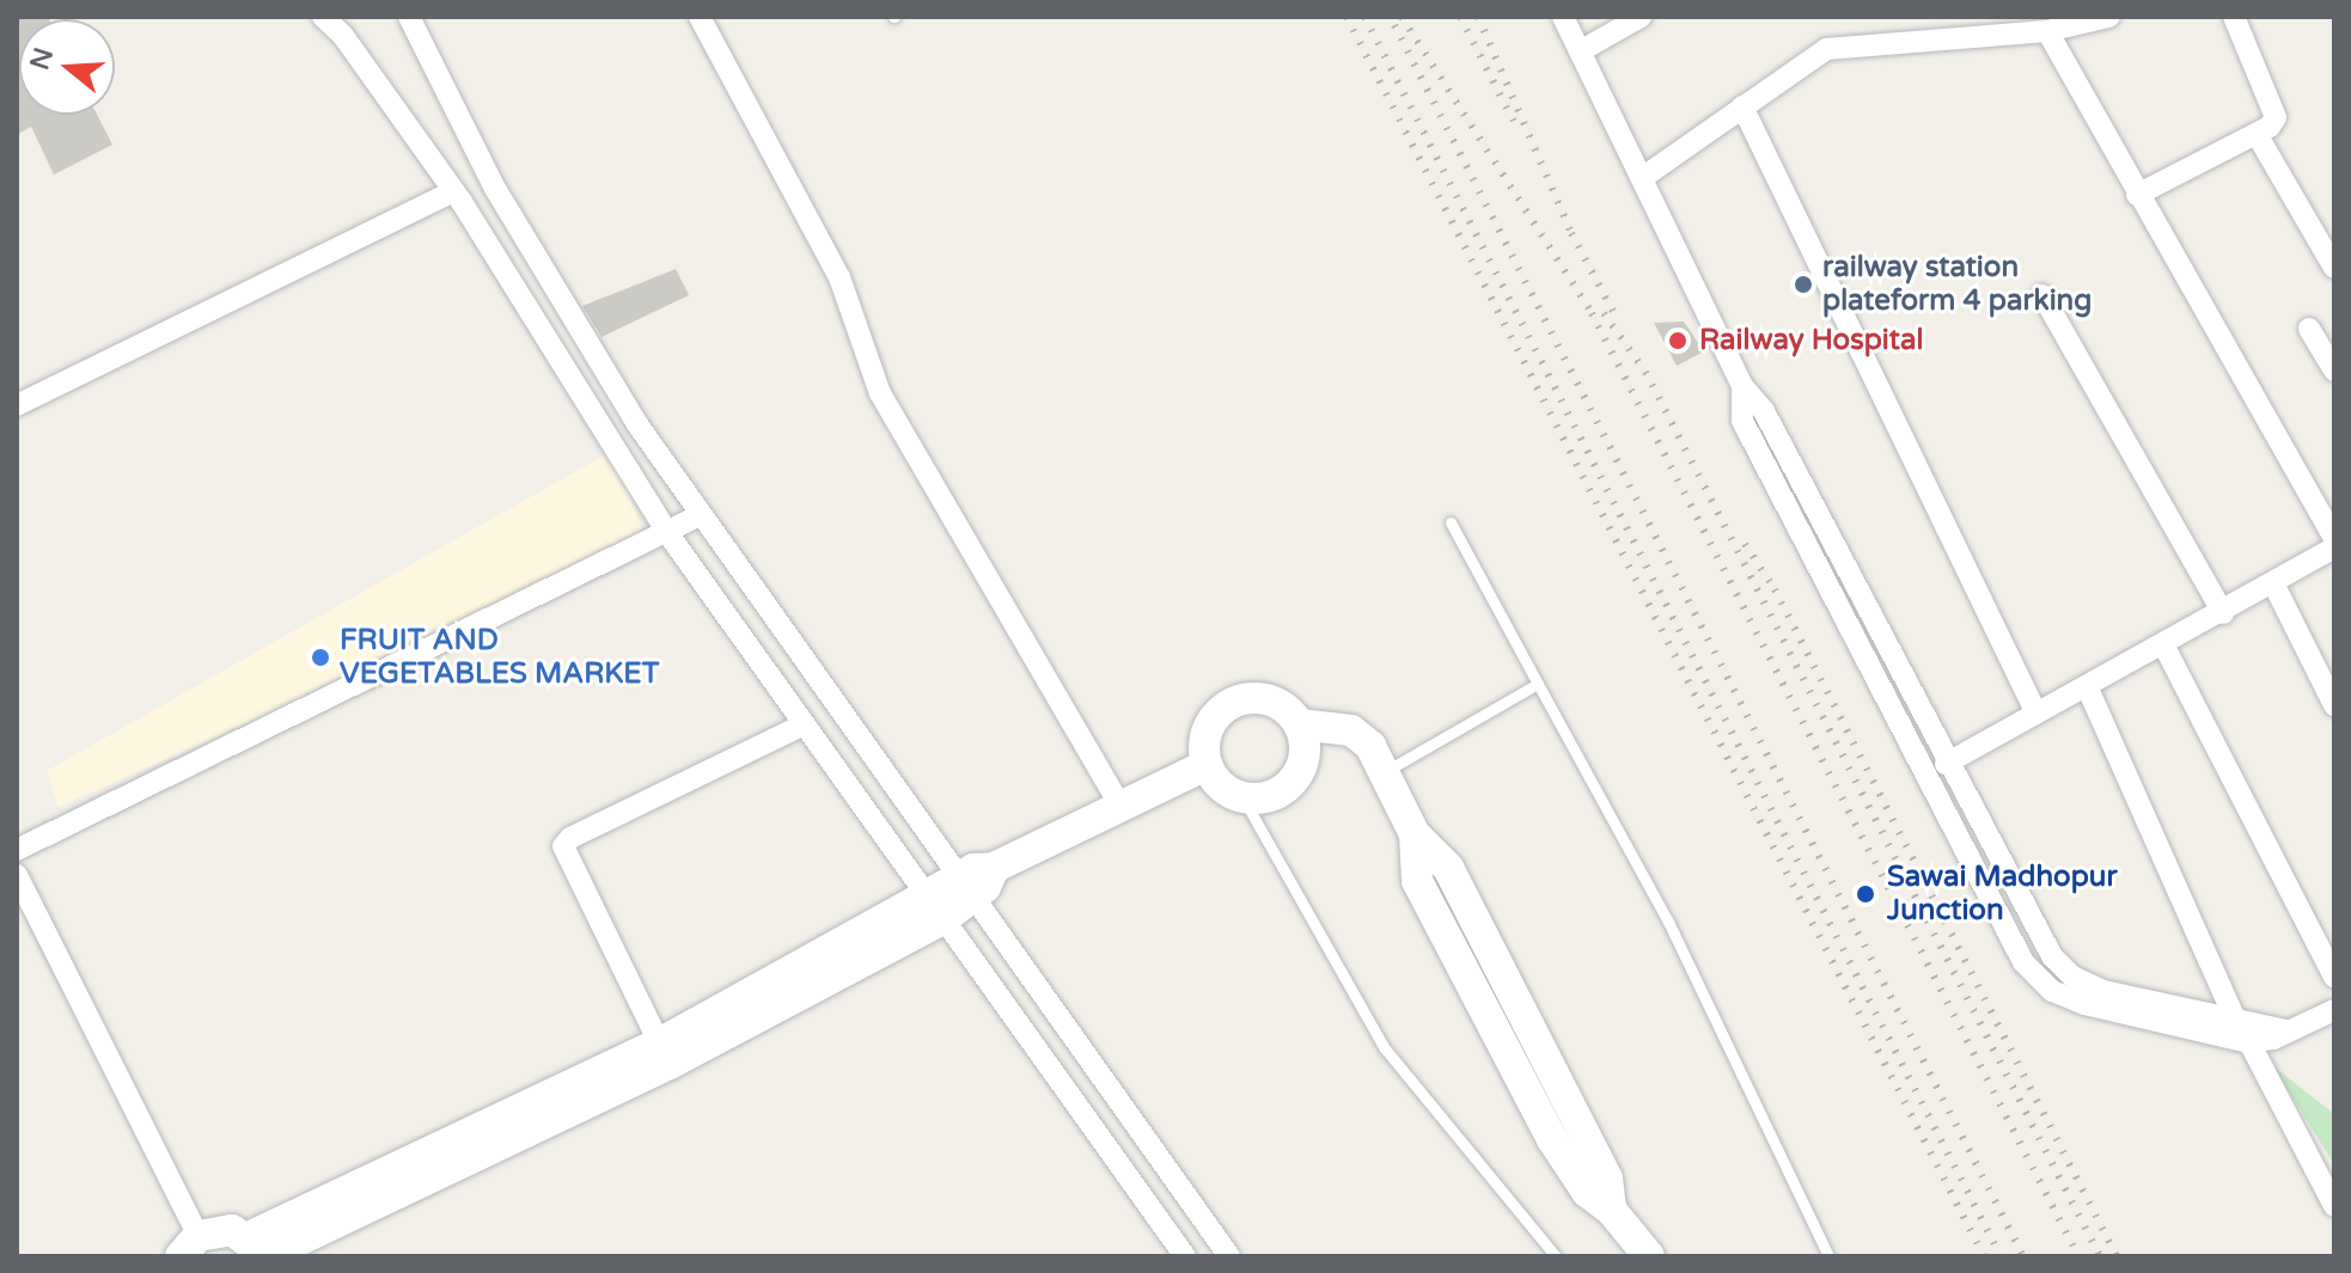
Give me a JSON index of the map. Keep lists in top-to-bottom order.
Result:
{
  "places": [
    "railway station plateform 4 parking",
    "Railway Hospital",
    "FRUIT AND VEGETABLES MARKET",
    "Sawai Madhopur Junction"
  ],
  "north": "left"
}
